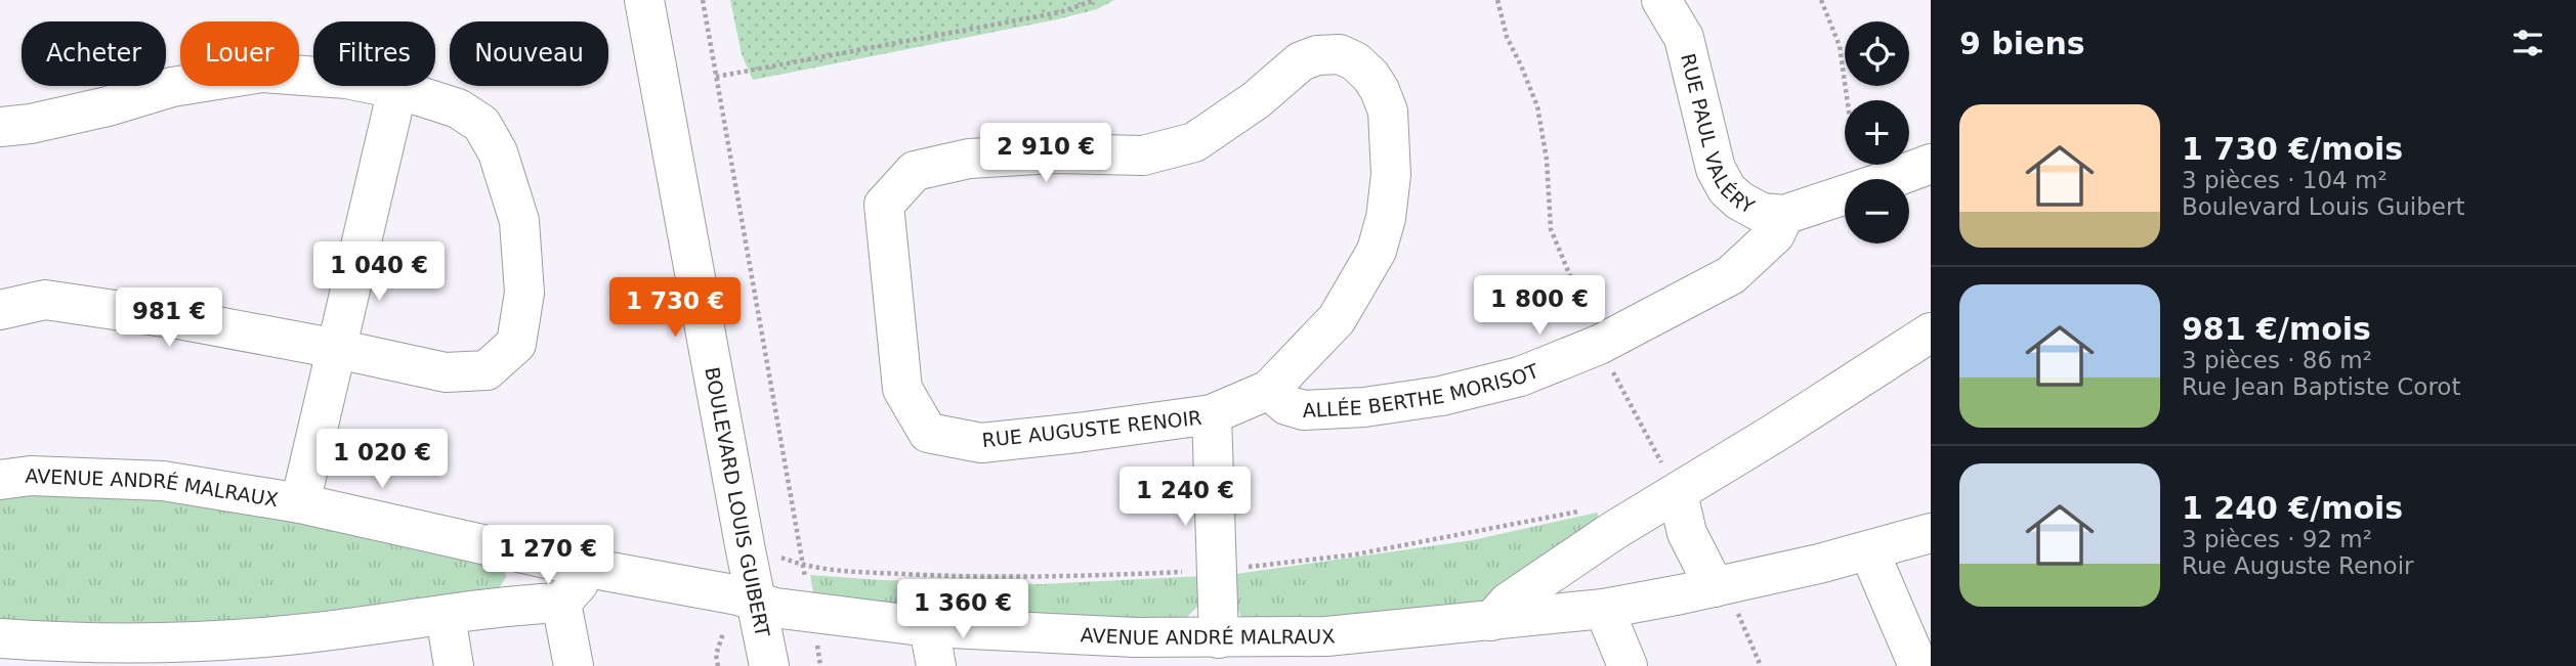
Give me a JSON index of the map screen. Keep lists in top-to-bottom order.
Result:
{
  "streets": {
    "street": [
      "RUE PAUL VALÉRY",
      "ALLÉE BERTHE MORISOT",
      "RUE AUGUSTE RENOIR",
      "AVENUE ANDRÉ MALRAUX",
      "BOULEVARD LOUIS GUIBERT"
    ]
  },
  "crossings": [
    ["RUE PAUL VALÉRY", "ALLÉE BERTHE MORISOT"],
    ["ALLÉE BERTHE MORISOT", "RUE AUGUSTE RENOIR"],
    ["AVENUE ANDRÉ MALRAUX", "BOULEVARD LOUIS GUIBERT"]
  ],
  "page": {
    "heading": "9 biens",
    "map_buttons": ["+", "−"],
    "chip": [
      "Acheter",
      "Louer",
      "Filtres",
      "Nouveau"
    ],
    "list": [
      {
        "name": "1 730 €/mois",
        "note": "3 pièces · 104 m² · Boulevard Louis Guibert"
      },
      {
        "name": "981 €/mois",
        "note": "3 pièces · 86 m² · Rue Jean Baptiste Corot"
      },
      {
        "name": "1 240 €/mois",
        "note": "3 pièces · 92 m² · Rue Auguste Renoir"
      }
    ],
    "price": [
      "2 910 €",
      "1 040 €",
      "1 800 €",
      "1 730 €",
      "981 €",
      "1 020 €",
      "1 240 €",
      "1 270 €",
      "1 360 €"
    ]
  }
}
